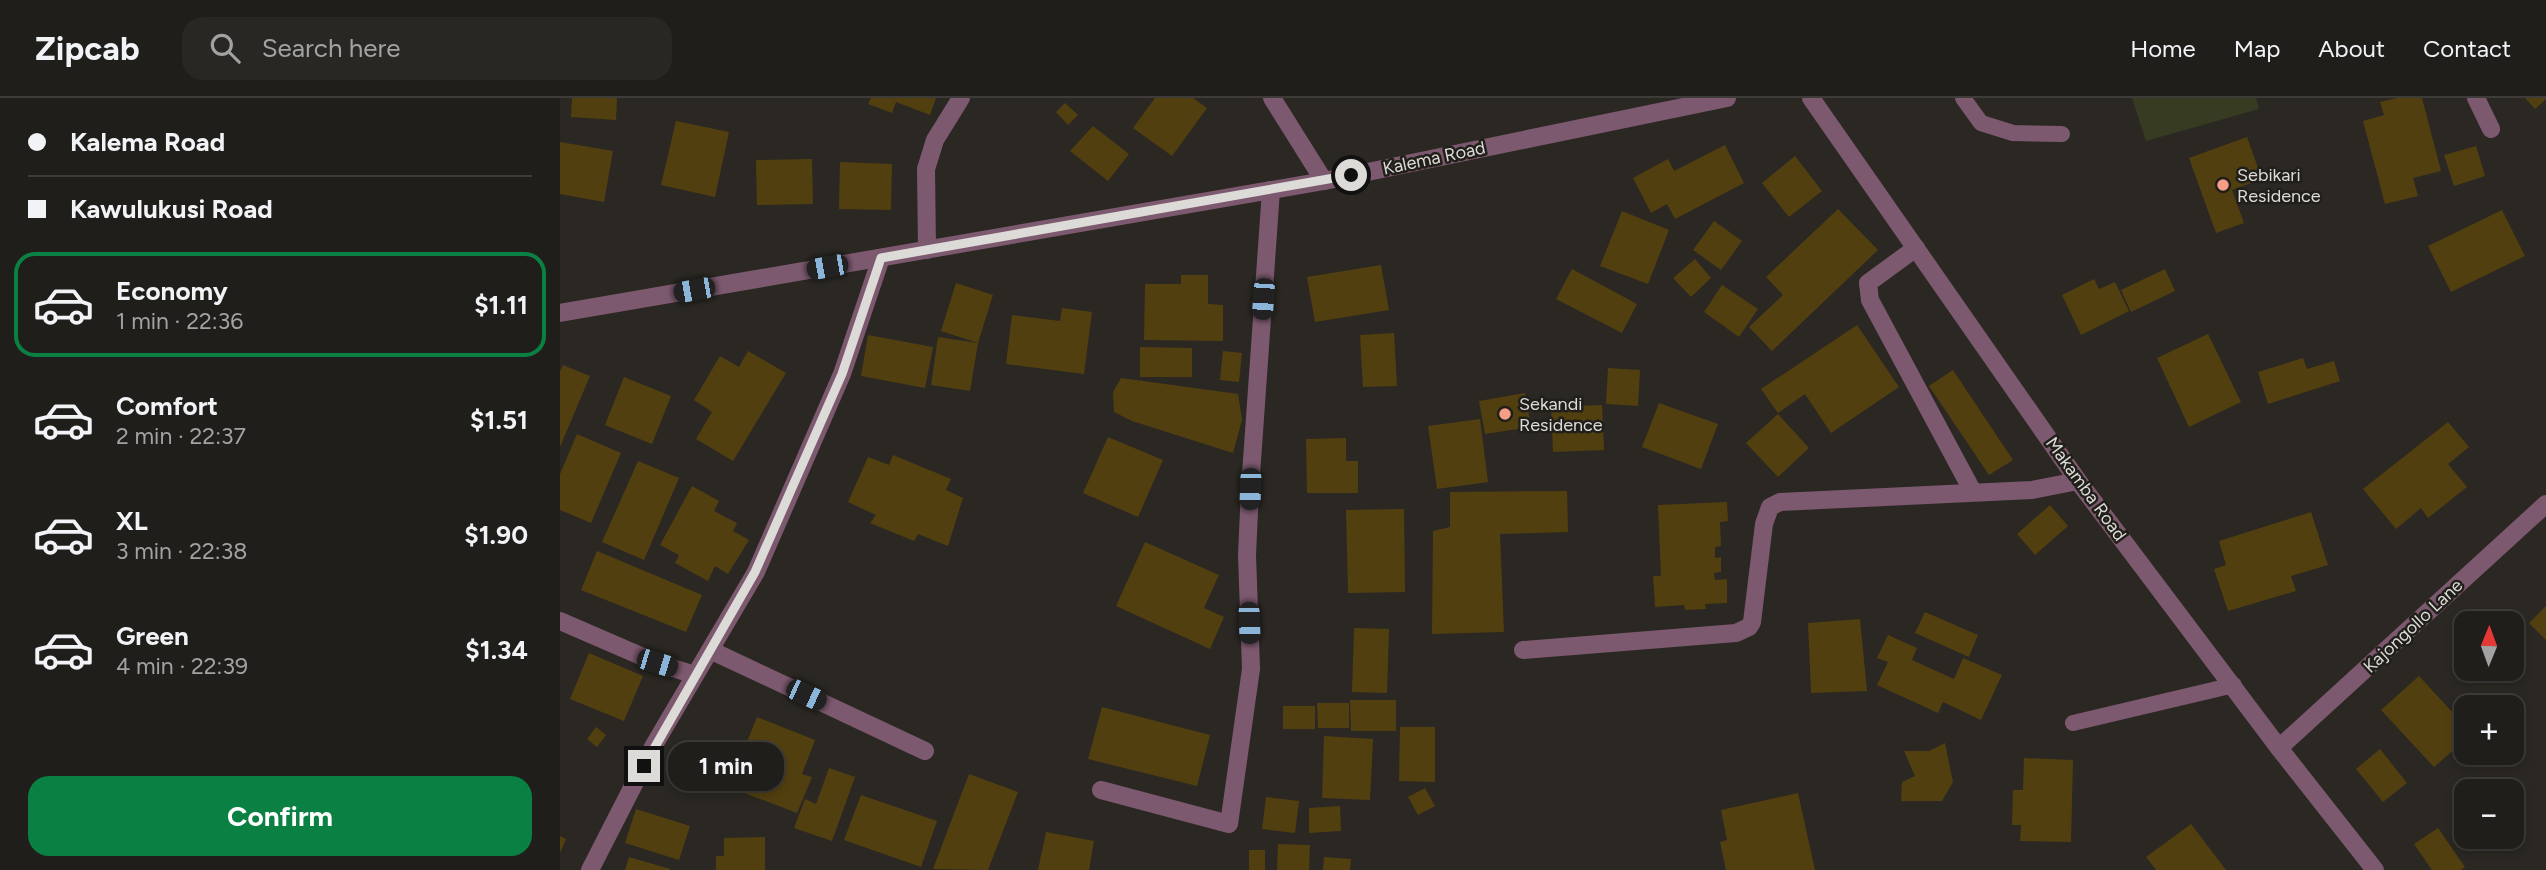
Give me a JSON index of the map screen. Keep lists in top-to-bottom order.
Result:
{
  "streets": {
    "street": ["Kalema Road", "Makamba Road", "Kajongollo Lane"]
  },
  "crossings": [
    ["Makamba Road", "Kajongollo Lane"]
  ],
  "places": ["Sebikari Residence", "Sekandi Residence"],
  "north": "top",
  "page": {
    "header": "Zipcab",
    "search": "Search here",
    "nav": [
      "Home",
      "Map",
      "About",
      "Contact"
    ],
    "banner": ["Kalema Road", "Kawulukusi Road"],
    "list": [
      {
        "name": "Economy",
        "note": "1 min · 22:36",
        "value": "$1.11"
      },
      {
        "name": "Comfort",
        "note": "2 min · 22:37",
        "value": "$1.51"
      },
      {
        "name": "XL",
        "note": "3 min · 22:38",
        "value": "$1.90"
      },
      {
        "name": "Green",
        "note": "4 min · 22:39",
        "value": "$1.34"
      }
    ],
    "map_buttons": ["+", "−"],
    "bubble": "1 min",
    "buttons": "Confirm"
  }
}
